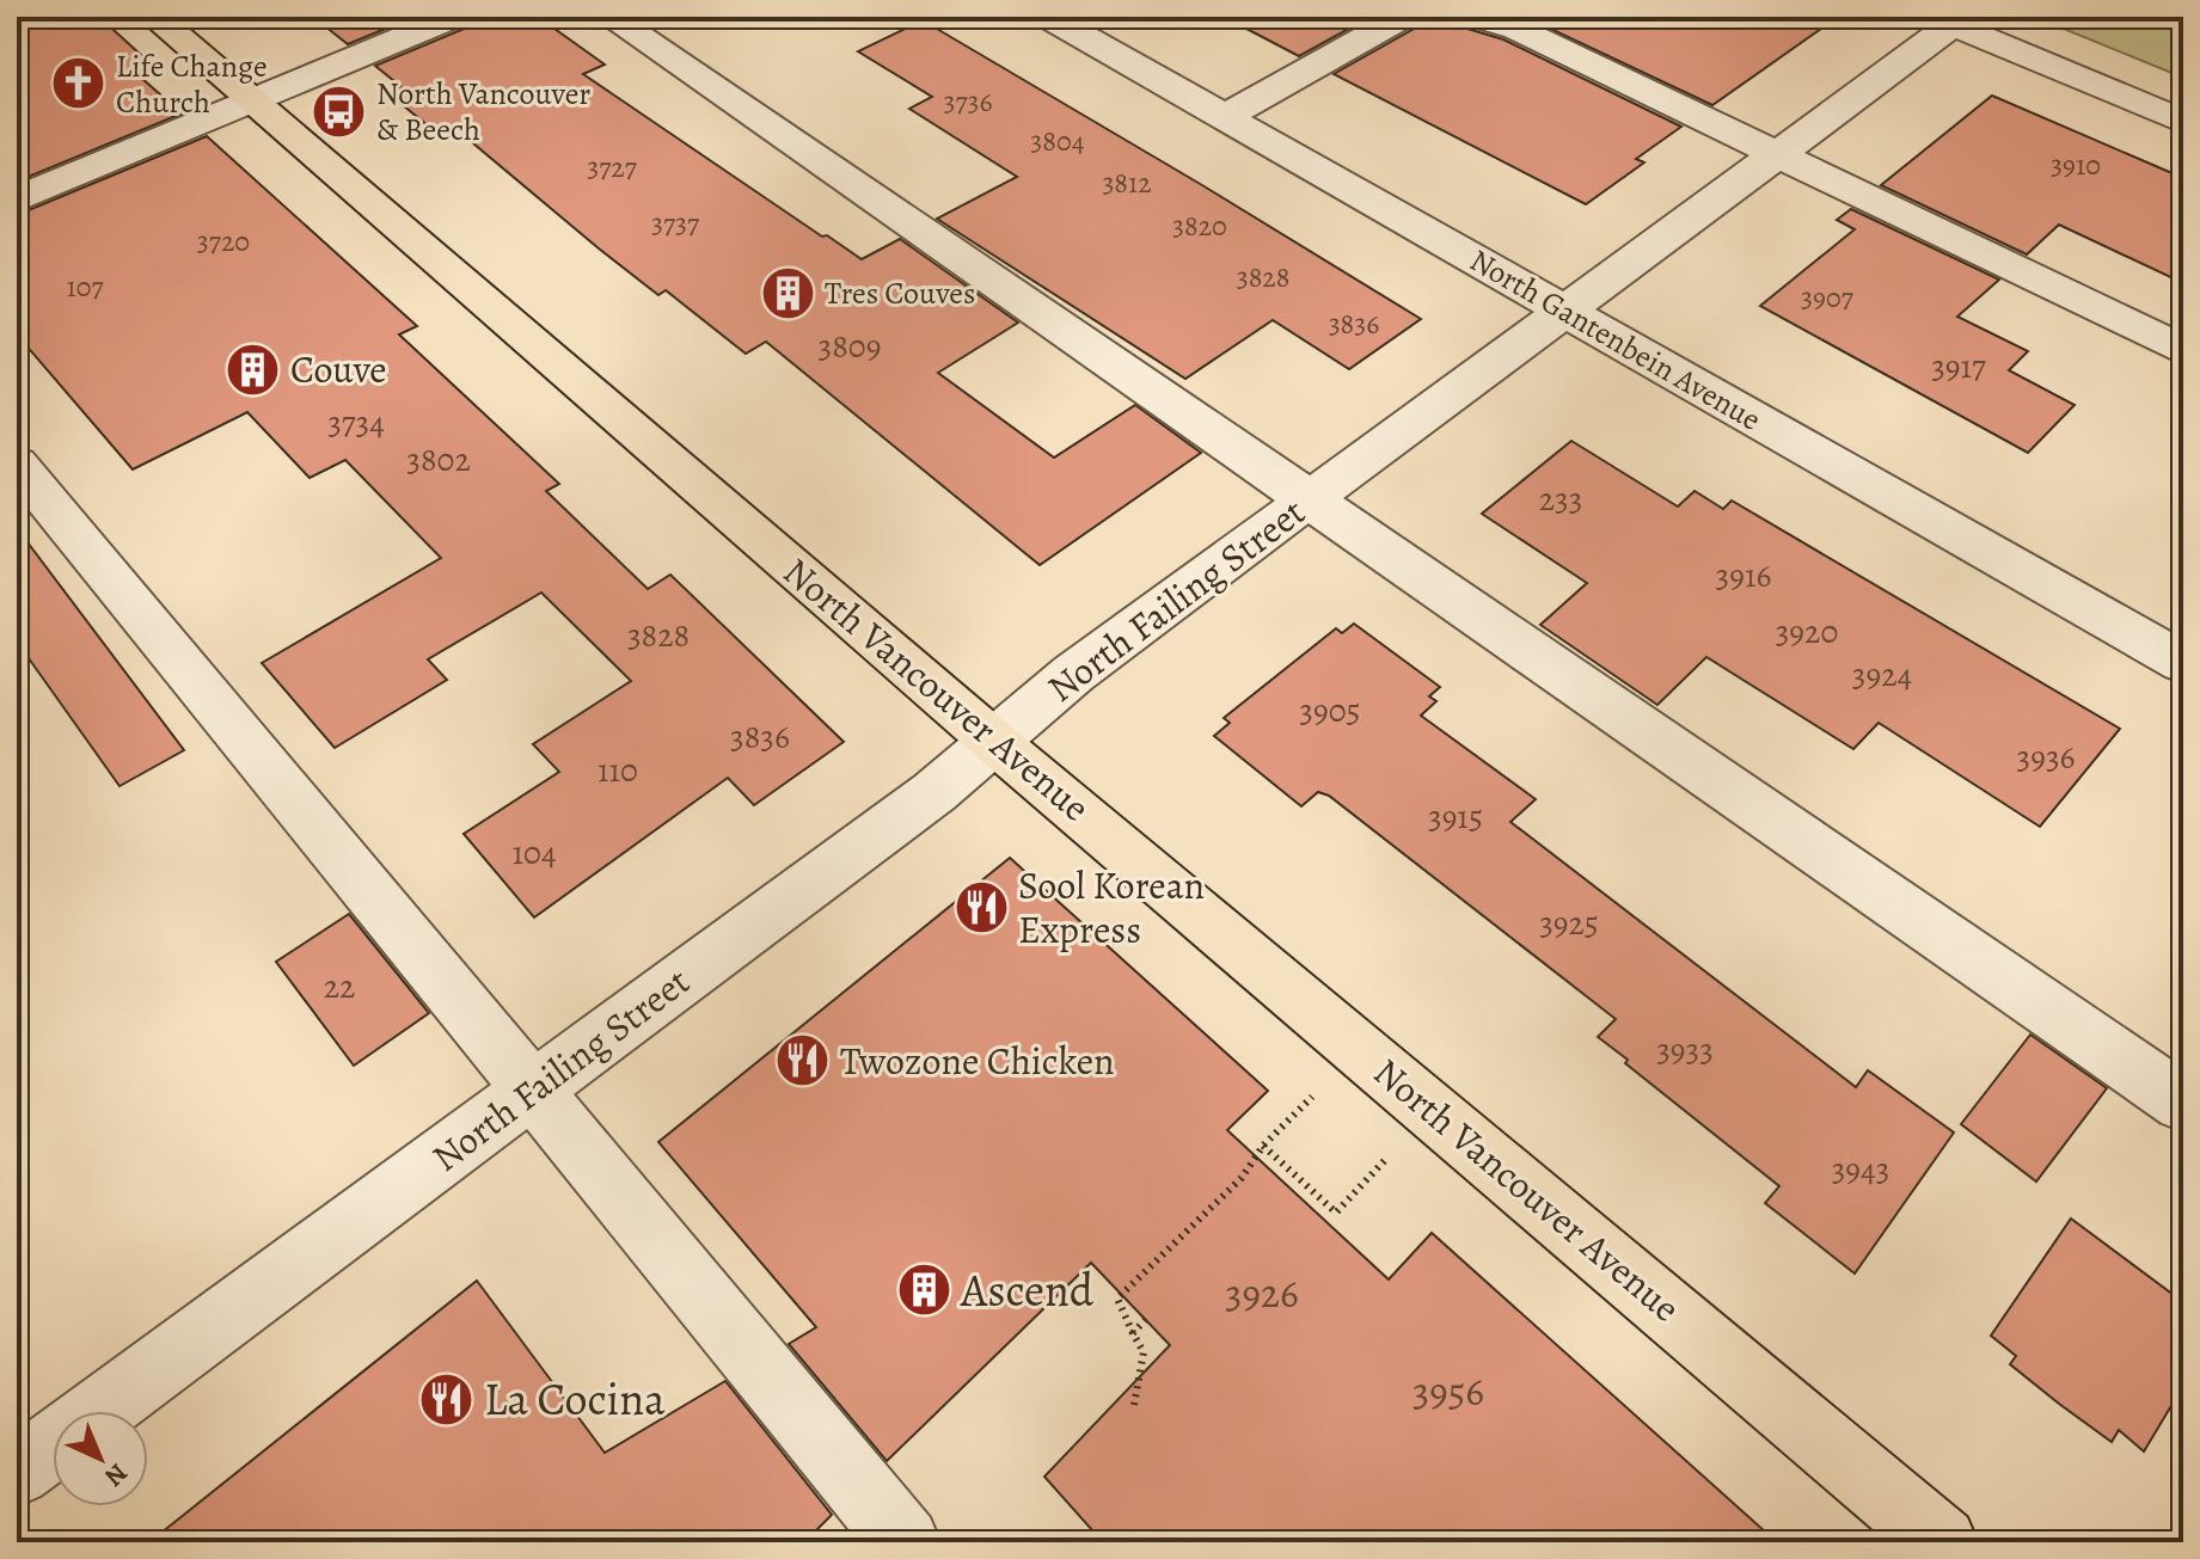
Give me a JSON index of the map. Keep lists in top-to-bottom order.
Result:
{
  "streets": {
    "main road": ["North Vancouver Avenue"],
    "street": ["North Gantenbein Avenue", "North Failing Street"]
  },
  "crossings": [
    ["North Gantenbein Avenue", "North Failing Street"],
    ["North Failing Street", "North Vancouver Avenue"]
  ],
  "places": {
    "church": ["Life Change Church"],
    "bus stop": ["North Vancouver & Beech"],
    "building": ["Tres Couves", "Couve", "Ascend"],
    "restaurant": ["Sool Korean Express", "Twozone Chicken", "La Cocina"]
  },
  "house_numbers": [
    "3736",
    "3804",
    "3910",
    "3727",
    "3812",
    "3737",
    "3820",
    "3720",
    "3828",
    "107",
    "3907",
    "3836",
    "3809",
    "3917",
    "3734",
    "3802",
    "233",
    "3916",
    "3920",
    "3828",
    "3924",
    "3905",
    "3836",
    "3936",
    "110",
    "3915",
    "104",
    "3925",
    "22",
    "3933",
    "3943",
    "3926",
    "3956"
  ],
  "north": "bottom right"
}
